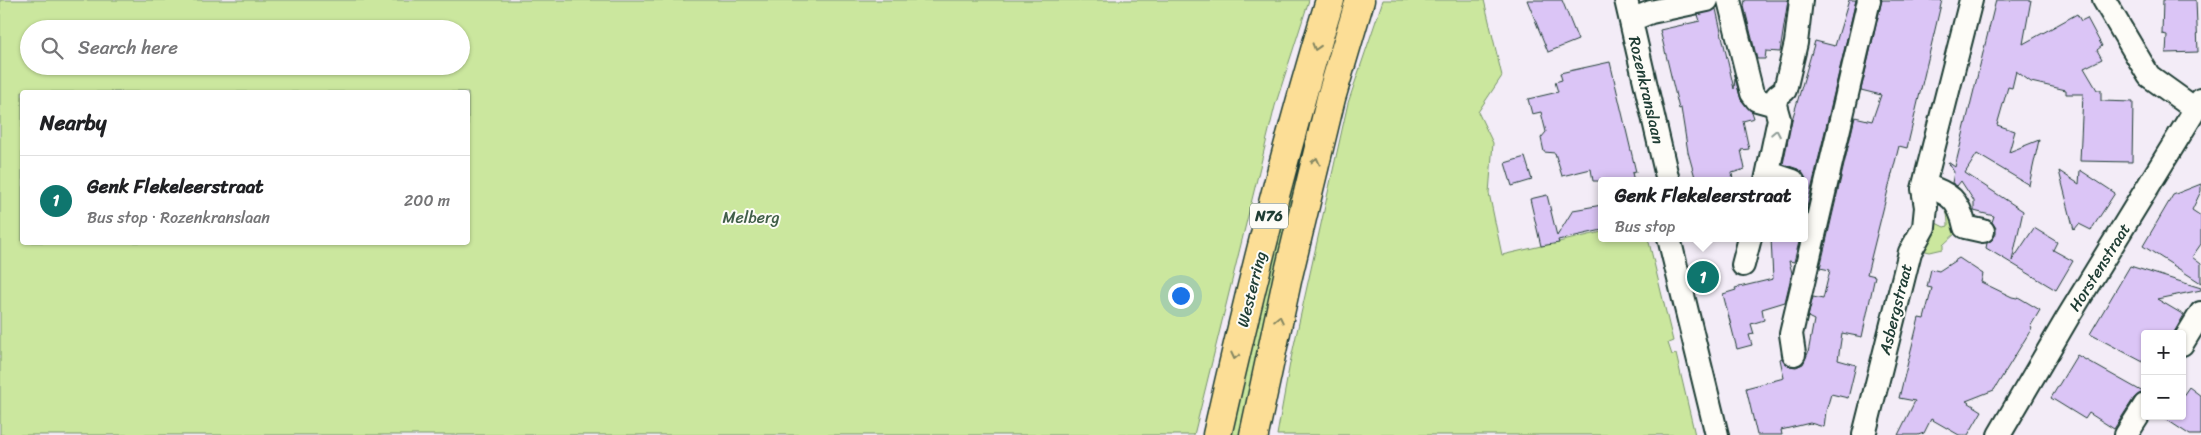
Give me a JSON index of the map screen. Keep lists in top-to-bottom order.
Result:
{
  "streets": {
    "highway": ["N76", "Westerring"],
    "street": ["Rozenkranslaan", "Horstenstraat", "Asbergstraat"]
  },
  "parks": ["Melberg"],
  "page": {
    "search": "Search here",
    "heading": "Nearby",
    "list": [
      {
        "mark": "1",
        "name": "Genk Flekeleerstraat",
        "note": "Bus stop · Rozenkranslaan",
        "value": "200 m"
      }
    ],
    "popup": ["Genk Flekeleerstraat", "Bus stop"],
    "pins": "1",
    "map_buttons": ["+", "−"]
  }
}
